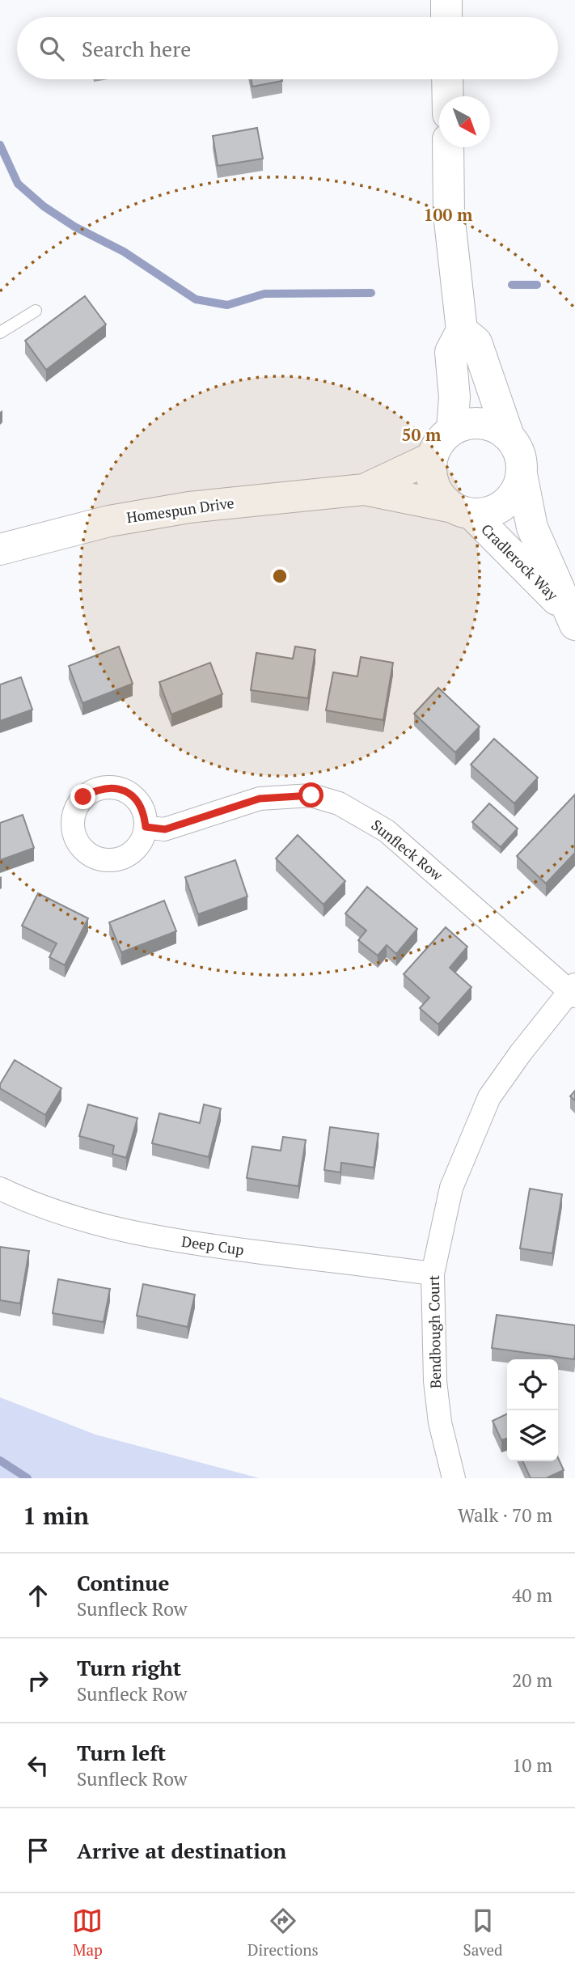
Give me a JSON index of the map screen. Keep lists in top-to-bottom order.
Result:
{
  "streets": {
    "street": [
      "Homespun Drive",
      "Cradlerock Way",
      "Sunfleck Row",
      "Deep Cup",
      "Bendbough Court"
    ]
  },
  "crossings": [
    ["Homespun Drive", "Cradlerock Way"],
    ["Sunfleck Row", "Bendbough Court"],
    ["Deep Cup", "Bendbough Court"]
  ],
  "north": "bottom right",
  "page": {
    "search": "Search here",
    "heading": ["1 min", "Walk · 70 m"],
    "list": [
      ["Continue", "Sunfleck Row", "40 m"],
      ["Turn right", "Sunfleck Row", "20 m"],
      ["Turn left", "Sunfleck Row", "10 m"],
      "Arrive at destination"
    ],
    "nav": ["Map", "Directions", "Saved"]
  },
  "rings": ["100 m", "50 m"]
}
